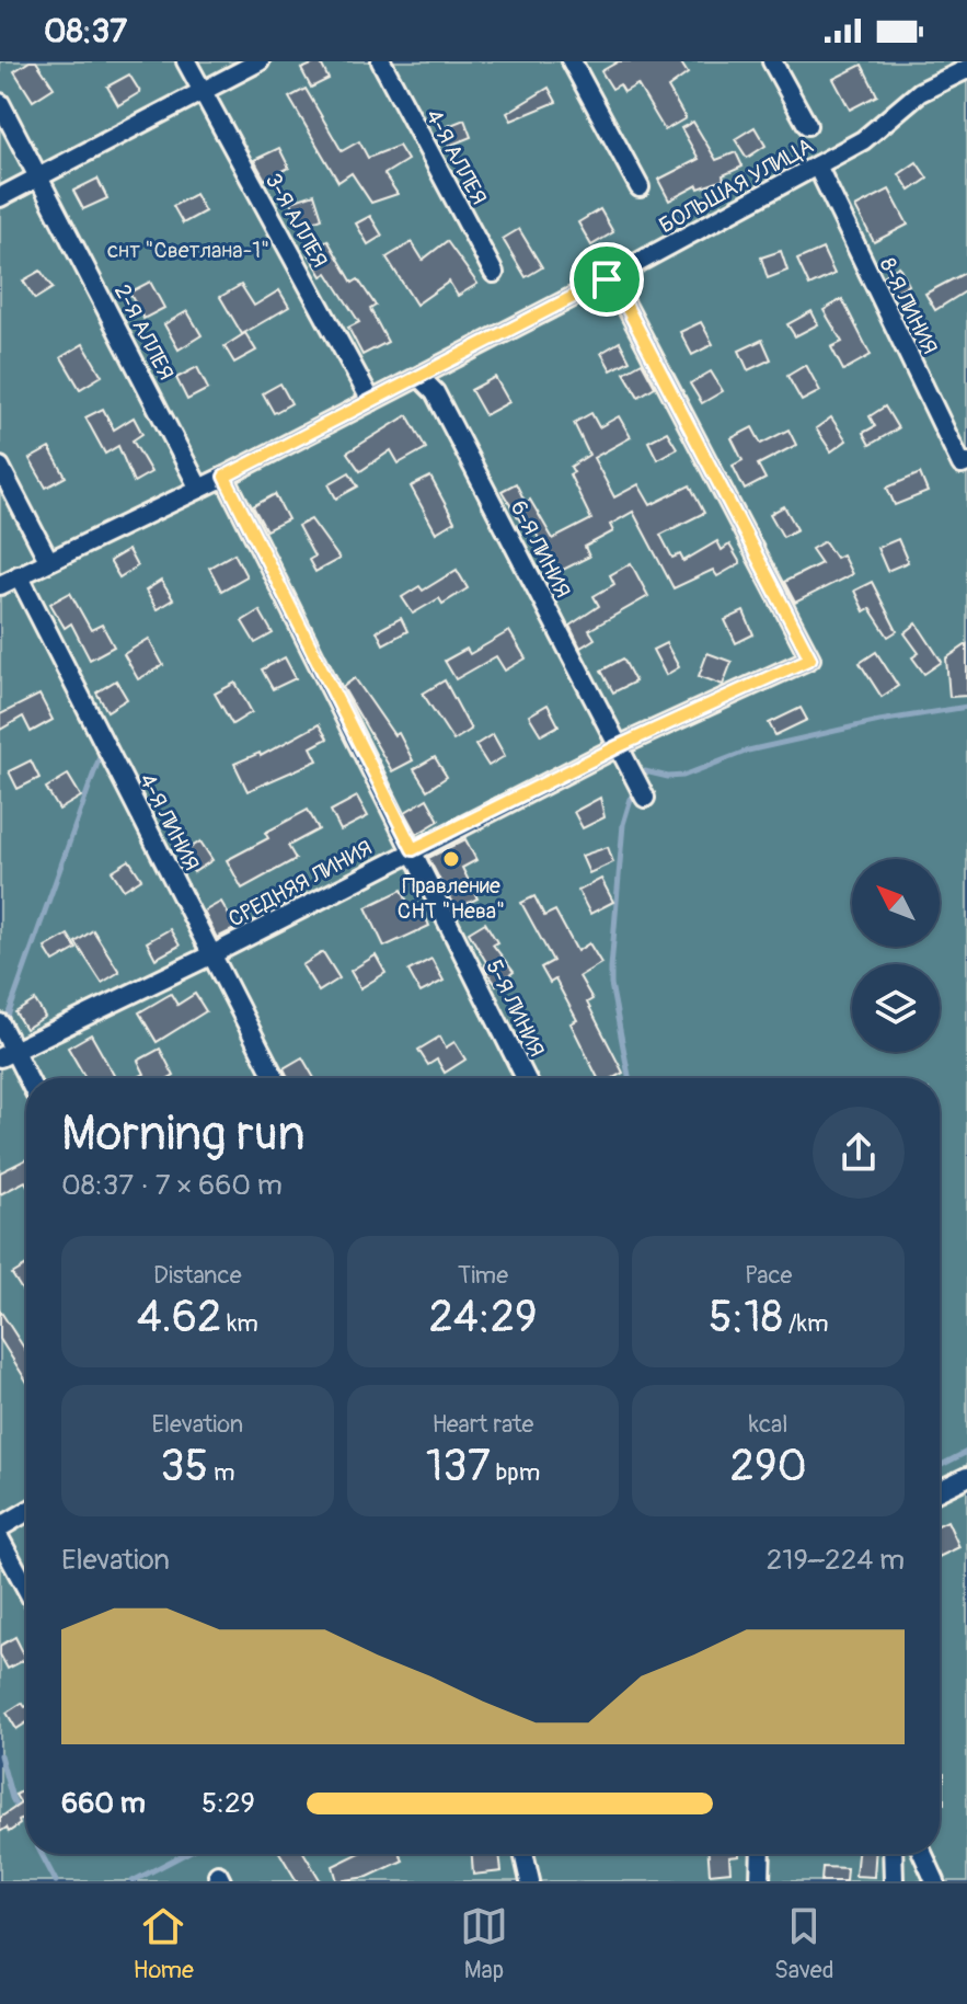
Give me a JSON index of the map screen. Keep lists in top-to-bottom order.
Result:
{
  "streets": {
    "street": [
      "4-Я АЛЛЕЯ",
      "БОЛЬШАЯ УЛИЦА",
      "3-Я АЛЛЕЯ",
      "8-Я ЛИНИЯ",
      "2-Я АЛЛЕЯ",
      "6-Я ЛИНИЯ",
      "4-Я ЛИНИЯ",
      "СРЕДНЯЯ ЛИНИЯ",
      "5-Я ЛИНИЯ"
    ]
  },
  "crossings": [
    ["БОЛЬШАЯ УЛИЦА", "3-Я АЛЛЕЯ"],
    ["БОЛЬШАЯ УЛИЦА", "8-Я ЛИНИЯ"],
    ["БОЛЬШАЯ УЛИЦА", "2-Я АЛЛЕЯ"],
    ["БОЛЬШАЯ УЛИЦА", "6-Я ЛИНИЯ"],
    ["БОЛЬШАЯ УЛИЦА", "4-Я ЛИНИЯ"],
    ["БОЛЬШАЯ УЛИЦА", "СРЕДНЯЯ ЛИНИЯ"],
    ["БОЛЬШАЯ УЛИЦА", "5-Я ЛИНИЯ"],
    ["6-Я ЛИНИЯ", "СРЕДНЯЯ ЛИНИЯ"],
    ["4-Я ЛИНИЯ", "СРЕДНЯЯ ЛИНИЯ"],
    ["СРЕДНЯЯ ЛИНИЯ", "5-Я ЛИНИЯ"]
  ],
  "parks": ["снт \"Светлана-1\""],
  "places": ["Правление СНТ \"Нева\""],
  "north": "top left",
  "page": {
    "status": "08:37",
    "heading": ["Morning run", "08:37 · 7 × 660 m"],
    "stats": [
      ["Distance", "4.62 km"],
      ["Time", "24:29"],
      ["Pace", "5:18 /km"],
      ["Elevation", "35 m"],
      ["Heart rate", "137 bpm"],
      ["kcal", "290"]
    ],
    "chart": ["Elevation", "219–224 m"],
    "list": [
      {
        "name": "660 m",
        "note": "5:29"
      }
    ],
    "tabs": ["Home", "Map", "Saved"]
  }
}
